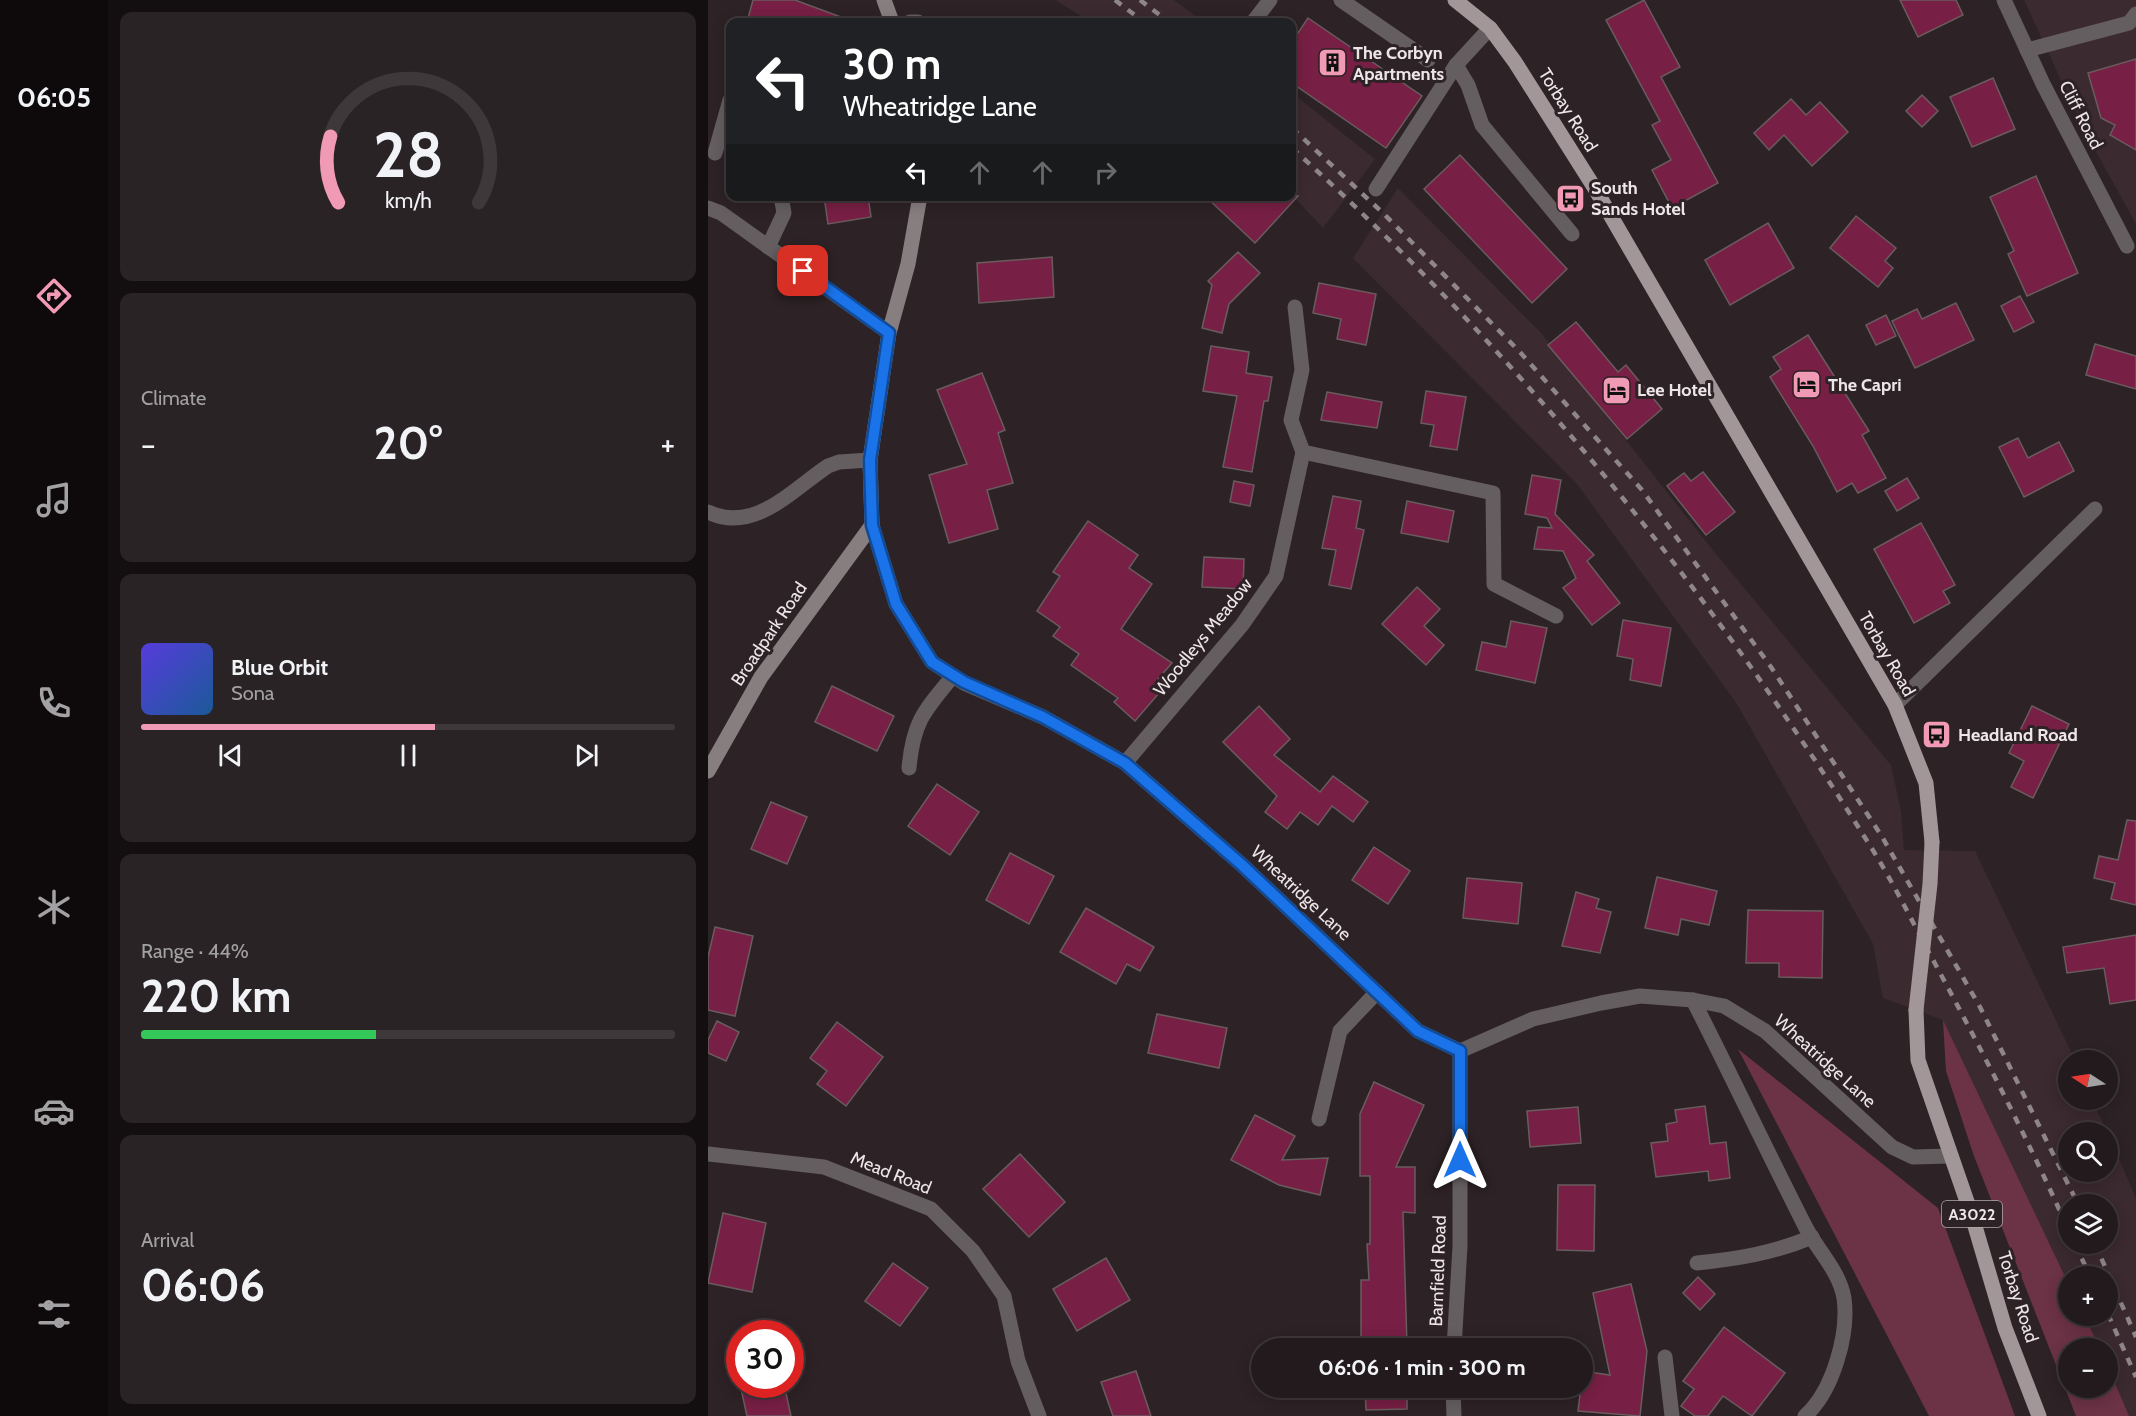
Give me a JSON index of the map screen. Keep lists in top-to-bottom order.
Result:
{
  "streets": {
    "main road": ["Torbay Road", "A3022"],
    "street": [
      "Cliff Road",
      "Broadpark Road",
      "Woodleys Meadow",
      "Wheatridge Lane",
      "Mead Road",
      "Barnfield Road"
    ]
  },
  "crossings": [
    ["Torbay Road", "Wheatridge Lane"],
    ["Broadpark Road", "Wheatridge Lane"],
    ["Woodleys Meadow", "Wheatridge Lane"],
    ["Wheatridge Lane", "Barnfield Road"]
  ],
  "places": {
    "building": ["The Corbyn Apartments"],
    "bus stop": ["South Sands Hotel", "Headland Road"],
    "hotel": ["The Capri", "Lee Hotel"]
  },
  "north": "left",
  "page": {
    "tabs": "06:05",
    "turn": ["30 m", "Wheatridge Lane"],
    "tile": [
      "Climate",
      ["Range · 44%", "220 km"],
      ["Arrival", "06:06"]
    ],
    "heat": ["−", "20°", "+"],
    "song": ["Blue Orbit", "Sona"],
    "map_buttons": ["+", "−"],
    "limit": "30",
    "trip": "06:06 · 1 min · 300 m",
    "gauge": ["28", "km/h"]
  }
}
